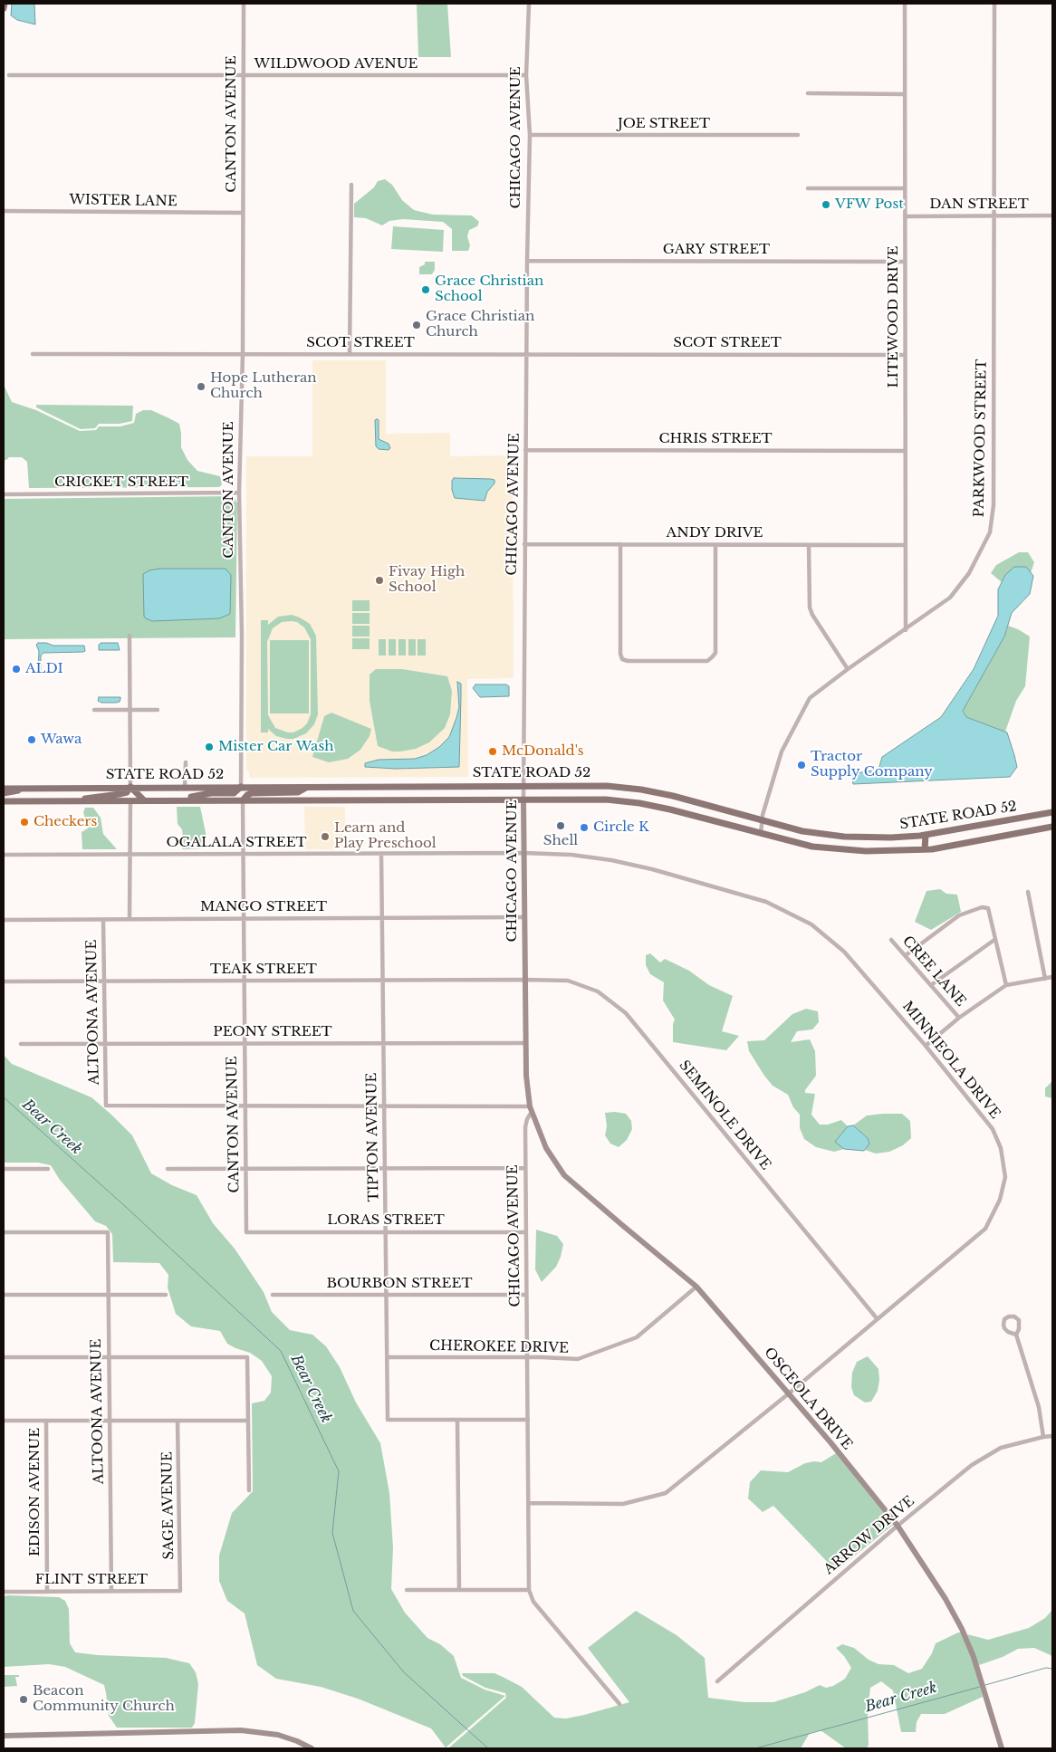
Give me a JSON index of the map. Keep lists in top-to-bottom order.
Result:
{
  "streets": {
    "main road": ["STATE ROAD 52"],
    "street": [
      "WILDWOOD AVENUE",
      "CANTON AVENUE",
      "JOE STREET",
      "CHICAGO AVENUE",
      "WISTER LANE",
      "DAN STREET",
      "GARY STREET",
      "LITEWOOD DRIVE",
      "SCOT STREET",
      "PARKWOOD STREET",
      "CHRIS STREET",
      "CRICKET STREET",
      "ANDY DRIVE",
      "OGALALA STREET",
      "MANGO STREET",
      "TEAK STREET",
      "CREE LANE",
      "ALTOONA AVENUE",
      "PEONY STREET",
      "MINNIEOLA DRIVE",
      "SEMINOLE DRIVE",
      "TIPTON AVENUE",
      "LORAS STREET",
      "BOURBON STREET",
      "CHEROKEE DRIVE",
      "OSCEOLA DRIVE",
      "EDISON AVENUE",
      "SAGE AVENUE",
      "ARROW DRIVE",
      "FLINT STREET"
    ]
  },
  "crossings": [
    ["WILDWOOD AVENUE", "CANTON AVENUE"],
    ["WILDWOOD AVENUE", "CHICAGO AVENUE"],
    ["CANTON AVENUE", "WISTER LANE"],
    ["CANTON AVENUE", "SCOT STREET"],
    ["CANTON AVENUE", "CRICKET STREET"],
    ["CANTON AVENUE", "STATE ROAD 52"],
    ["CANTON AVENUE", "OGALALA STREET"],
    ["CANTON AVENUE", "MANGO STREET"],
    ["CANTON AVENUE", "TEAK STREET"],
    ["CANTON AVENUE", "ALTOONA AVENUE"],
    ["CANTON AVENUE", "PEONY STREET"],
    ["CANTON AVENUE", "LORAS STREET"],
    ["JOE STREET", "CHICAGO AVENUE"],
    ["CHICAGO AVENUE", "GARY STREET"],
    ["CHICAGO AVENUE", "SCOT STREET"],
    ["CHICAGO AVENUE", "CHRIS STREET"],
    ["CHICAGO AVENUE", "ANDY DRIVE"],
    ["CHICAGO AVENUE", "STATE ROAD 52"],
    ["CHICAGO AVENUE", "OGALALA STREET"],
    ["CHICAGO AVENUE", "MANGO STREET"],
    ["CHICAGO AVENUE", "TEAK STREET"],
    ["CHICAGO AVENUE", "PEONY STREET"],
    ["CHICAGO AVENUE", "MINNIEOLA DRIVE"],
    ["CHICAGO AVENUE", "SEMINOLE DRIVE"],
    ["CHICAGO AVENUE", "LORAS STREET"],
    ["CHICAGO AVENUE", "BOURBON STREET"],
    ["CHICAGO AVENUE", "CHEROKEE DRIVE"],
    ["CHICAGO AVENUE", "OSCEOLA DRIVE"],
    ["DAN STREET", "LITEWOOD DRIVE"],
    ["DAN STREET", "PARKWOOD STREET"],
    ["GARY STREET", "LITEWOOD DRIVE"],
    ["LITEWOOD DRIVE", "SCOT STREET"],
    ["LITEWOOD DRIVE", "PARKWOOD STREET"],
    ["LITEWOOD DRIVE", "CHRIS STREET"],
    ["LITEWOOD DRIVE", "ANDY DRIVE"],
    ["PARKWOOD STREET", "STATE ROAD 52"],
    ["OGALALA STREET", "MINNIEOLA DRIVE"],
    ["OGALALA STREET", "TIPTON AVENUE"],
    ["MANGO STREET", "ALTOONA AVENUE"],
    ["MANGO STREET", "TIPTON AVENUE"],
    ["TEAK STREET", "ALTOONA AVENUE"],
    ["TEAK STREET", "SEMINOLE DRIVE"],
    ["TEAK STREET", "TIPTON AVENUE"],
    ["ALTOONA AVENUE", "PEONY STREET"],
    ["ALTOONA AVENUE", "FLINT STREET"],
    ["PEONY STREET", "TIPTON AVENUE"],
    ["MINNIEOLA DRIVE", "SEMINOLE DRIVE"],
    ["MINNIEOLA DRIVE", "OSCEOLA DRIVE"],
    ["TIPTON AVENUE", "LORAS STREET"],
    ["TIPTON AVENUE", "BOURBON STREET"],
    ["TIPTON AVENUE", "CHEROKEE DRIVE"],
    ["CHEROKEE DRIVE", "OSCEOLA DRIVE"],
    ["OSCEOLA DRIVE", "ARROW DRIVE"],
    ["EDISON AVENUE", "FLINT STREET"],
    ["SAGE AVENUE", "FLINT STREET"]
  ],
  "water": ["Bear Creek"],
  "places": [
    "VFW Post",
    "Grace Christian School",
    "Grace Christian Church",
    "Hope Lutheran Church",
    "Fivay High School",
    "ALDI",
    "Wawa",
    "Mister Car Wash",
    "McDonald's",
    "Tractor Supply Company",
    "Checkers",
    "Shell",
    "Circle K",
    "Learn and Play Preschool",
    "Beacon Community Church"
  ]
}
